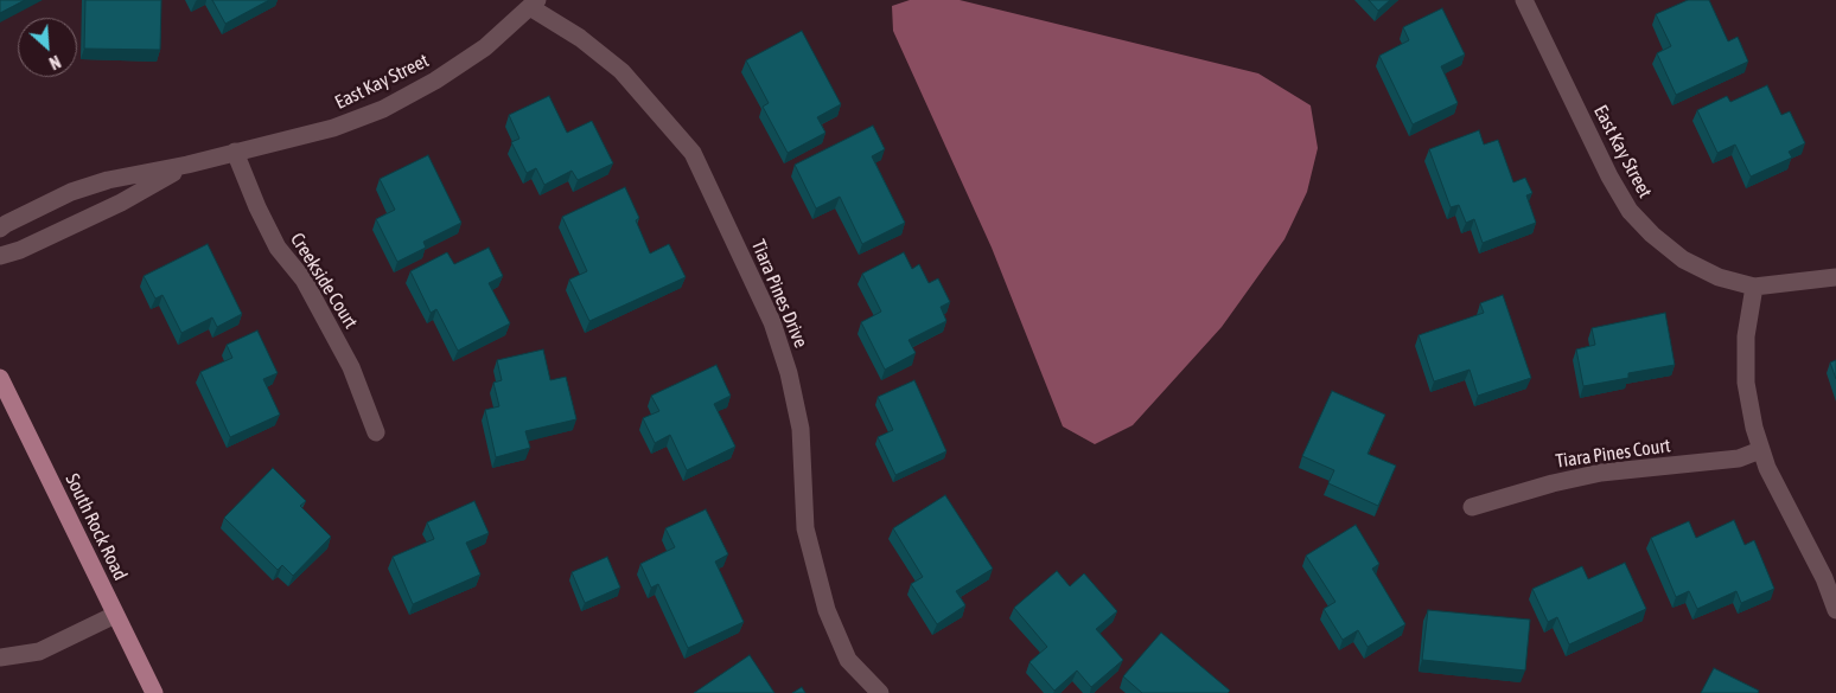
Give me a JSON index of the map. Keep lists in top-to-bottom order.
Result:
{
  "streets": {
    "main road": ["South Rock Road"],
    "street": [
      "East Kay Street",
      "Creekside Court",
      "Tiara Pines Drive",
      "Tiara Pines Court"
    ]
  },
  "crossings": [
    ["East Kay Street", "Creekside Court"],
    ["East Kay Street", "Tiara Pines Drive"]
  ],
  "north": "bottom right"
}
